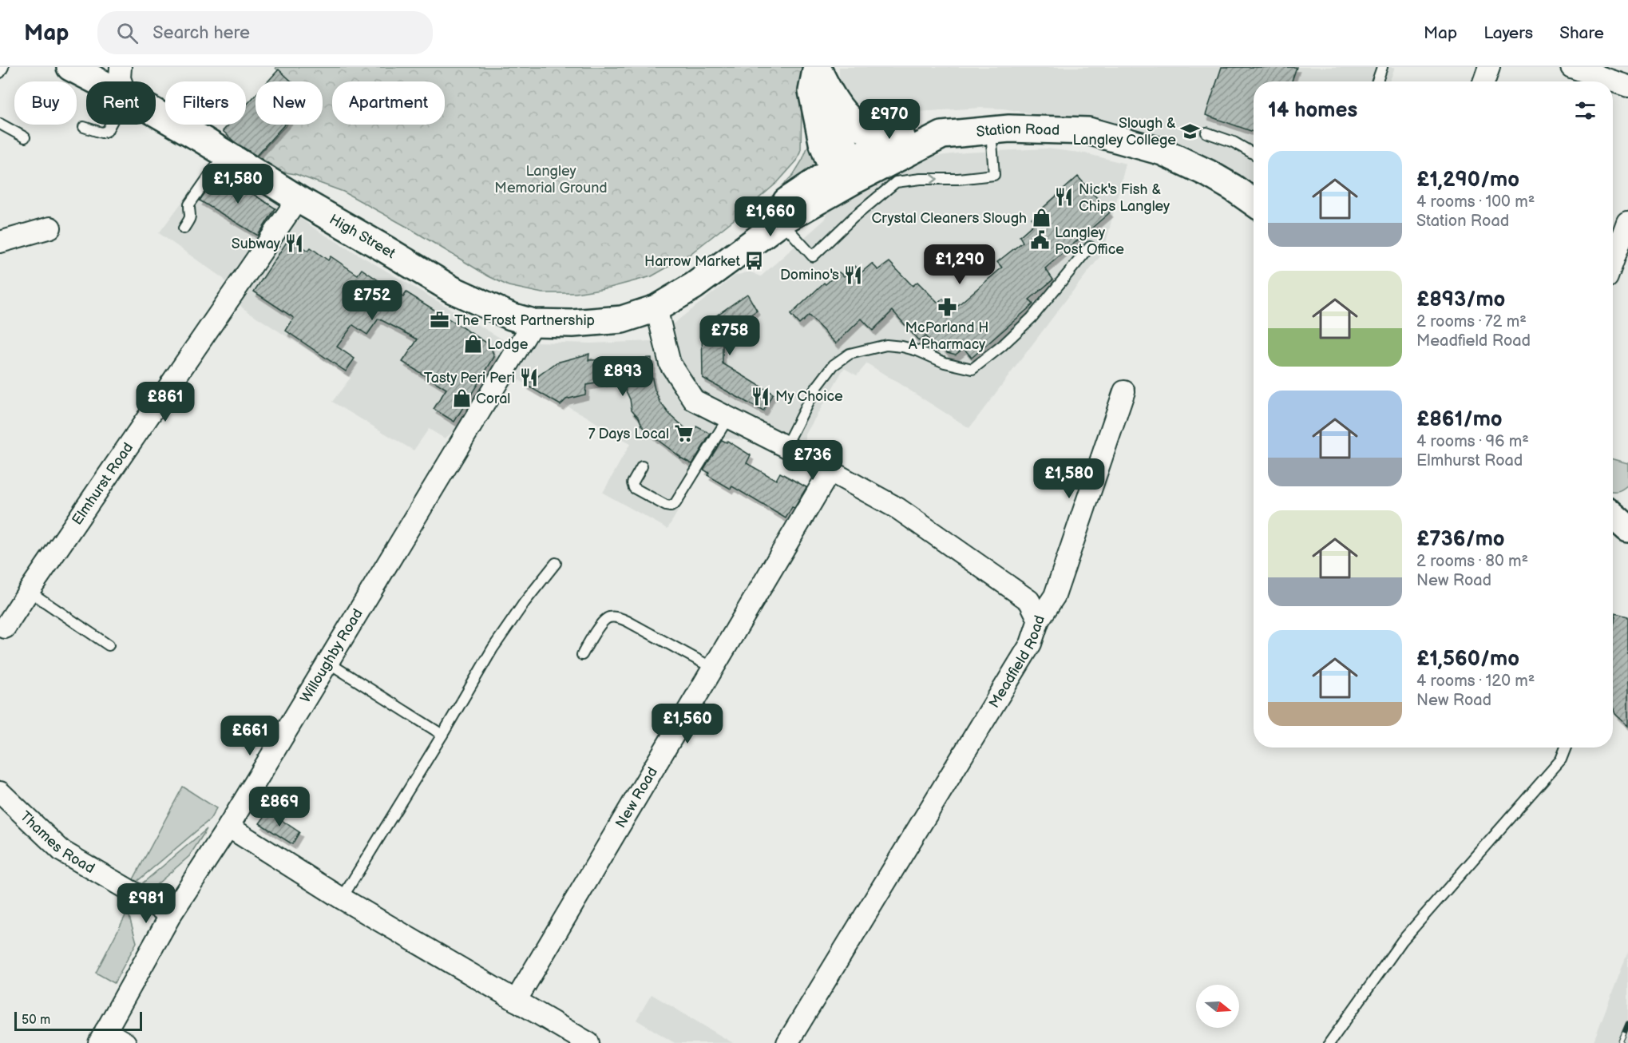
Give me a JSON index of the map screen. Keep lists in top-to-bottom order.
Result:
{
  "streets": {
    "main road": ["Station Road", "High Street"],
    "street": [
      "Elmhurst Road",
      "Willoughby Road",
      "Meadfield Road",
      "New Road",
      "Thames Road"
    ]
  },
  "crossings": [
    ["Station Road", "High Street"],
    ["High Street", "Elmhurst Road"],
    ["High Street", "Willoughby Road"],
    ["High Street", "Meadfield Road"],
    ["Willoughby Road", "Thames Road"],
    ["Meadfield Road", "New Road"]
  ],
  "parks": ["Langley Memorial Ground"],
  "places": {
    "school or university": ["Slough & Langley College"],
    "restaurant": [
      "Nick's Fish & Chips Langley",
      "Subway",
      "Domino's",
      "Tasty Peri Peri",
      "My Choice"
    ],
    "shop": ["Crystal Cleaners Slough", "Lodge", "Coral"],
    "public building": ["Langley Post Office"],
    "bus stop": ["Harrow Market"],
    "pharmacy": ["McParland H A Pharmacy"],
    "office": ["The Frost Partnership"],
    "supermarket": ["7 Days Local"]
  },
  "scale_bar": "50 m",
  "north": "right",
  "page": {
    "header": "Map",
    "search": "Search here",
    "nav": ["Map", "Layers", "Share"],
    "chip": [
      "Buy",
      "Rent",
      "Filters",
      "New",
      "Apartment"
    ],
    "heading": "14 homes",
    "price": [
      "£970",
      "£1,580",
      "£1,660",
      "£1,290",
      "£752",
      "£758",
      "£893",
      "£861",
      "£736",
      "£1,580",
      "£1,560",
      "£661",
      "£869",
      "£981"
    ],
    "list": [
      {
        "name": "£1,290/mo",
        "note": "4 rooms · 100 m² · Station Road"
      },
      {
        "name": "£893/mo",
        "note": "2 rooms · 72 m² · Meadfield Road"
      },
      {
        "name": "£861/mo",
        "note": "4 rooms · 96 m² · Elmhurst Road"
      },
      {
        "name": "£736/mo",
        "note": "2 rooms · 80 m² · New Road"
      },
      {
        "name": "£1,560/mo",
        "note": "4 rooms · 120 m² · New Road"
      }
    ],
    "scale": "50 m"
  }
}
